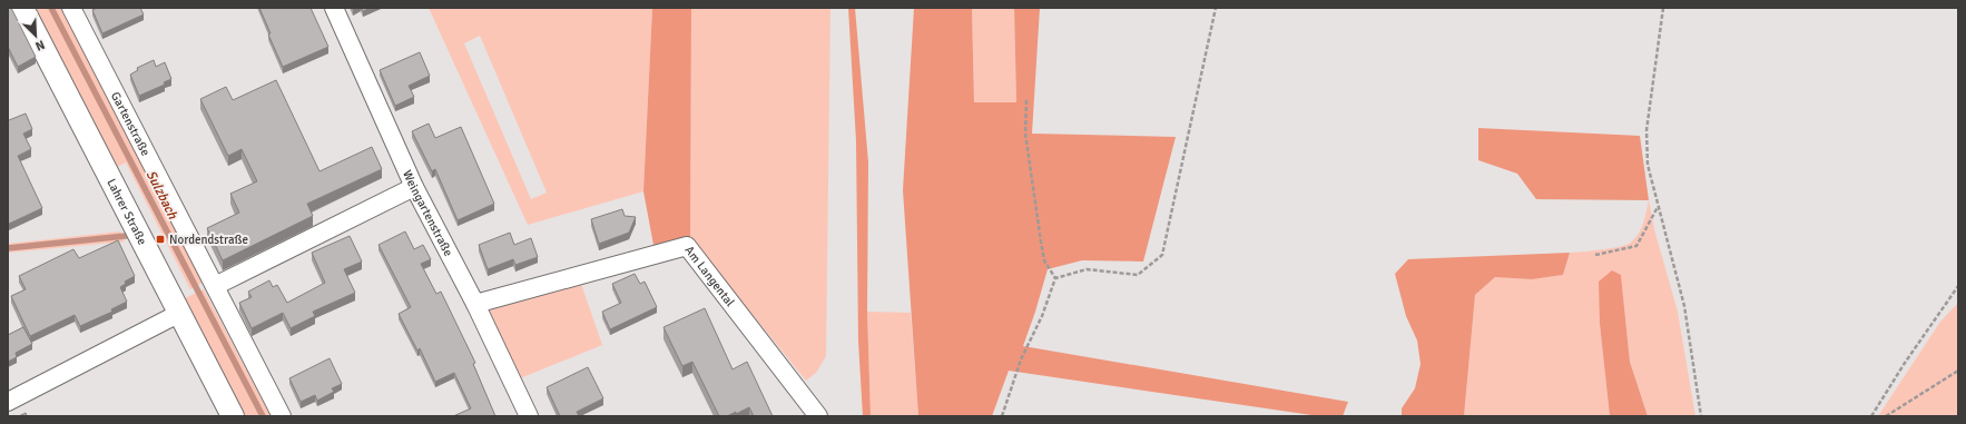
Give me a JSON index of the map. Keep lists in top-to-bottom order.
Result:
{
  "streets": {
    "street": [
      "Gartenstraße",
      "Lahrer Straße",
      "Weingartenstraße",
      "Am Langental"
    ]
  },
  "crossings": [
    ["Weingartenstraße", "Am Langental"]
  ],
  "water": ["Sulzbach"],
  "places": {
    "transit": ["Nordendstraße"]
  },
  "north": "bottom right"
}
